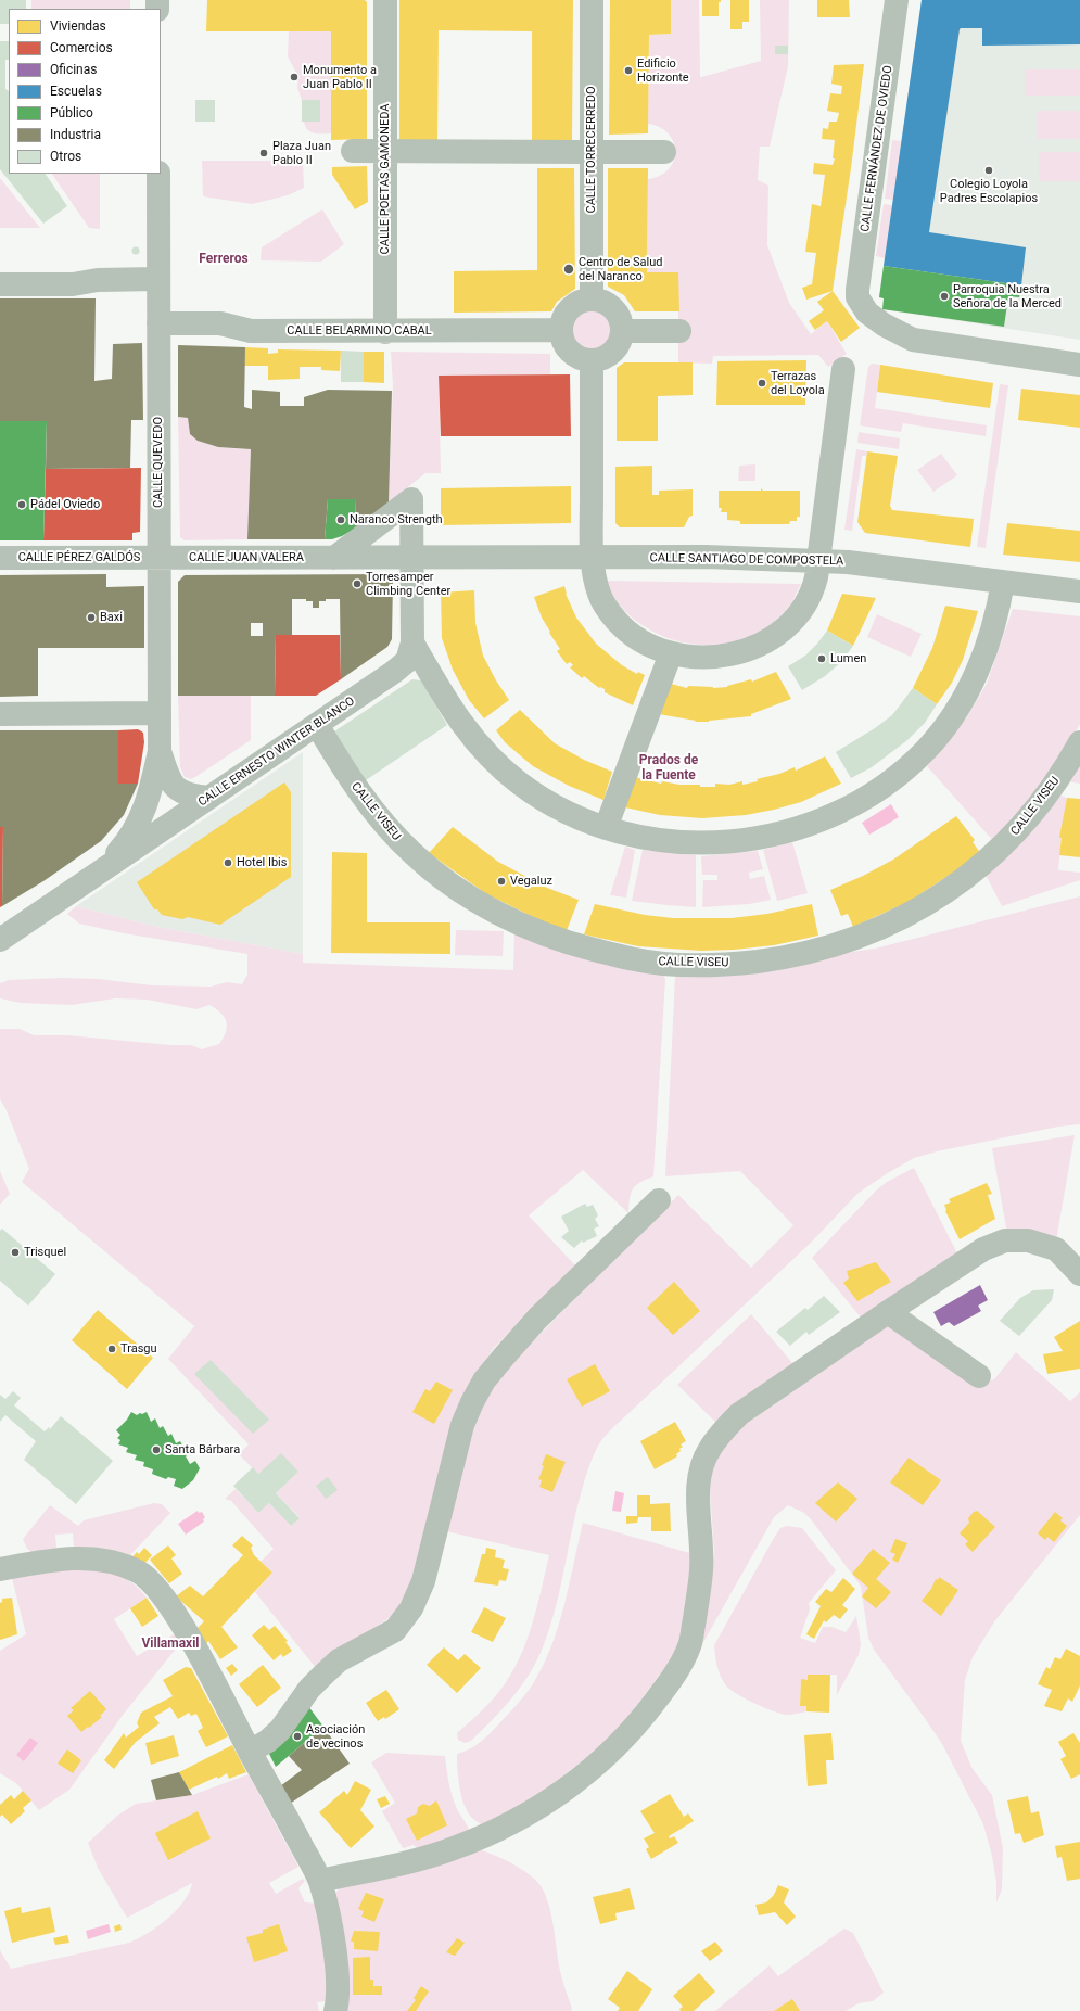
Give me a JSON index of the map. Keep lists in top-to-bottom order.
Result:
{
  "streets": {
    "street": [
      "CALLE FERNÁNDEZ DE OVIEDO",
      "CALLE TORRECERREDO",
      "CALLE POETAS GAMONEDA",
      "CALLE BELARMINO CABAL",
      "CALLE QUEVEDO",
      "CALLE PÉREZ GALDÓS",
      "CALLE JUAN VALERA",
      "CALLE SANTIAGO DE COMPOSTELA",
      "CALLE ERNESTO WINTER BLANCO",
      "CALLE VISEU"
    ]
  },
  "crossings": [
    ["CALLE TORRECERREDO", "CALLE BELARMINO CABAL"],
    ["CALLE POETAS GAMONEDA", "CALLE BELARMINO CABAL"],
    ["CALLE BELARMINO CABAL", "CALLE QUEVEDO"],
    ["CALLE QUEVEDO", "CALLE PÉREZ GALDÓS"],
    ["CALLE QUEVEDO", "CALLE JUAN VALERA"],
    ["CALLE QUEVEDO", "CALLE ERNESTO WINTER BLANCO"],
    ["CALLE PÉREZ GALDÓS", "CALLE JUAN VALERA"],
    ["CALLE JUAN VALERA", "CALLE SANTIAGO DE COMPOSTELA"],
    ["CALLE JUAN VALERA", "CALLE ERNESTO WINTER BLANCO"],
    ["CALLE SANTIAGO DE COMPOSTELA", "CALLE ERNESTO WINTER BLANCO"],
    ["CALLE ERNESTO WINTER BLANCO", "CALLE VISEU"]
  ],
  "districts": ["Ferreros", "Prados de la Fuente", "Villamaxil"],
  "places": [
    "Edificio Horizonte",
    "Monumento a Juan Pablo II",
    "Plaza Juan Pablo II",
    "Colegio Loyola Padres Escolapios",
    "Centro de Salud del Naranco",
    "Parroquia Nuestra Señora de la Merced",
    "Terrazas del Loyola",
    "Pádel Oviedo",
    "Naranco Strength",
    "Torresamper Climbing Center",
    "Baxi",
    "Lumen",
    "Hotel Ibis",
    "Vegaluz",
    "Trisquel",
    "Trasgu",
    "Santa Bárbara",
    "Asociación de vecinos"
  ],
  "legend": [
    "Viviendas",
    "Comercios",
    "Oficinas",
    "Escuelas",
    "Público",
    "Industria",
    "Otros"
  ]
}
